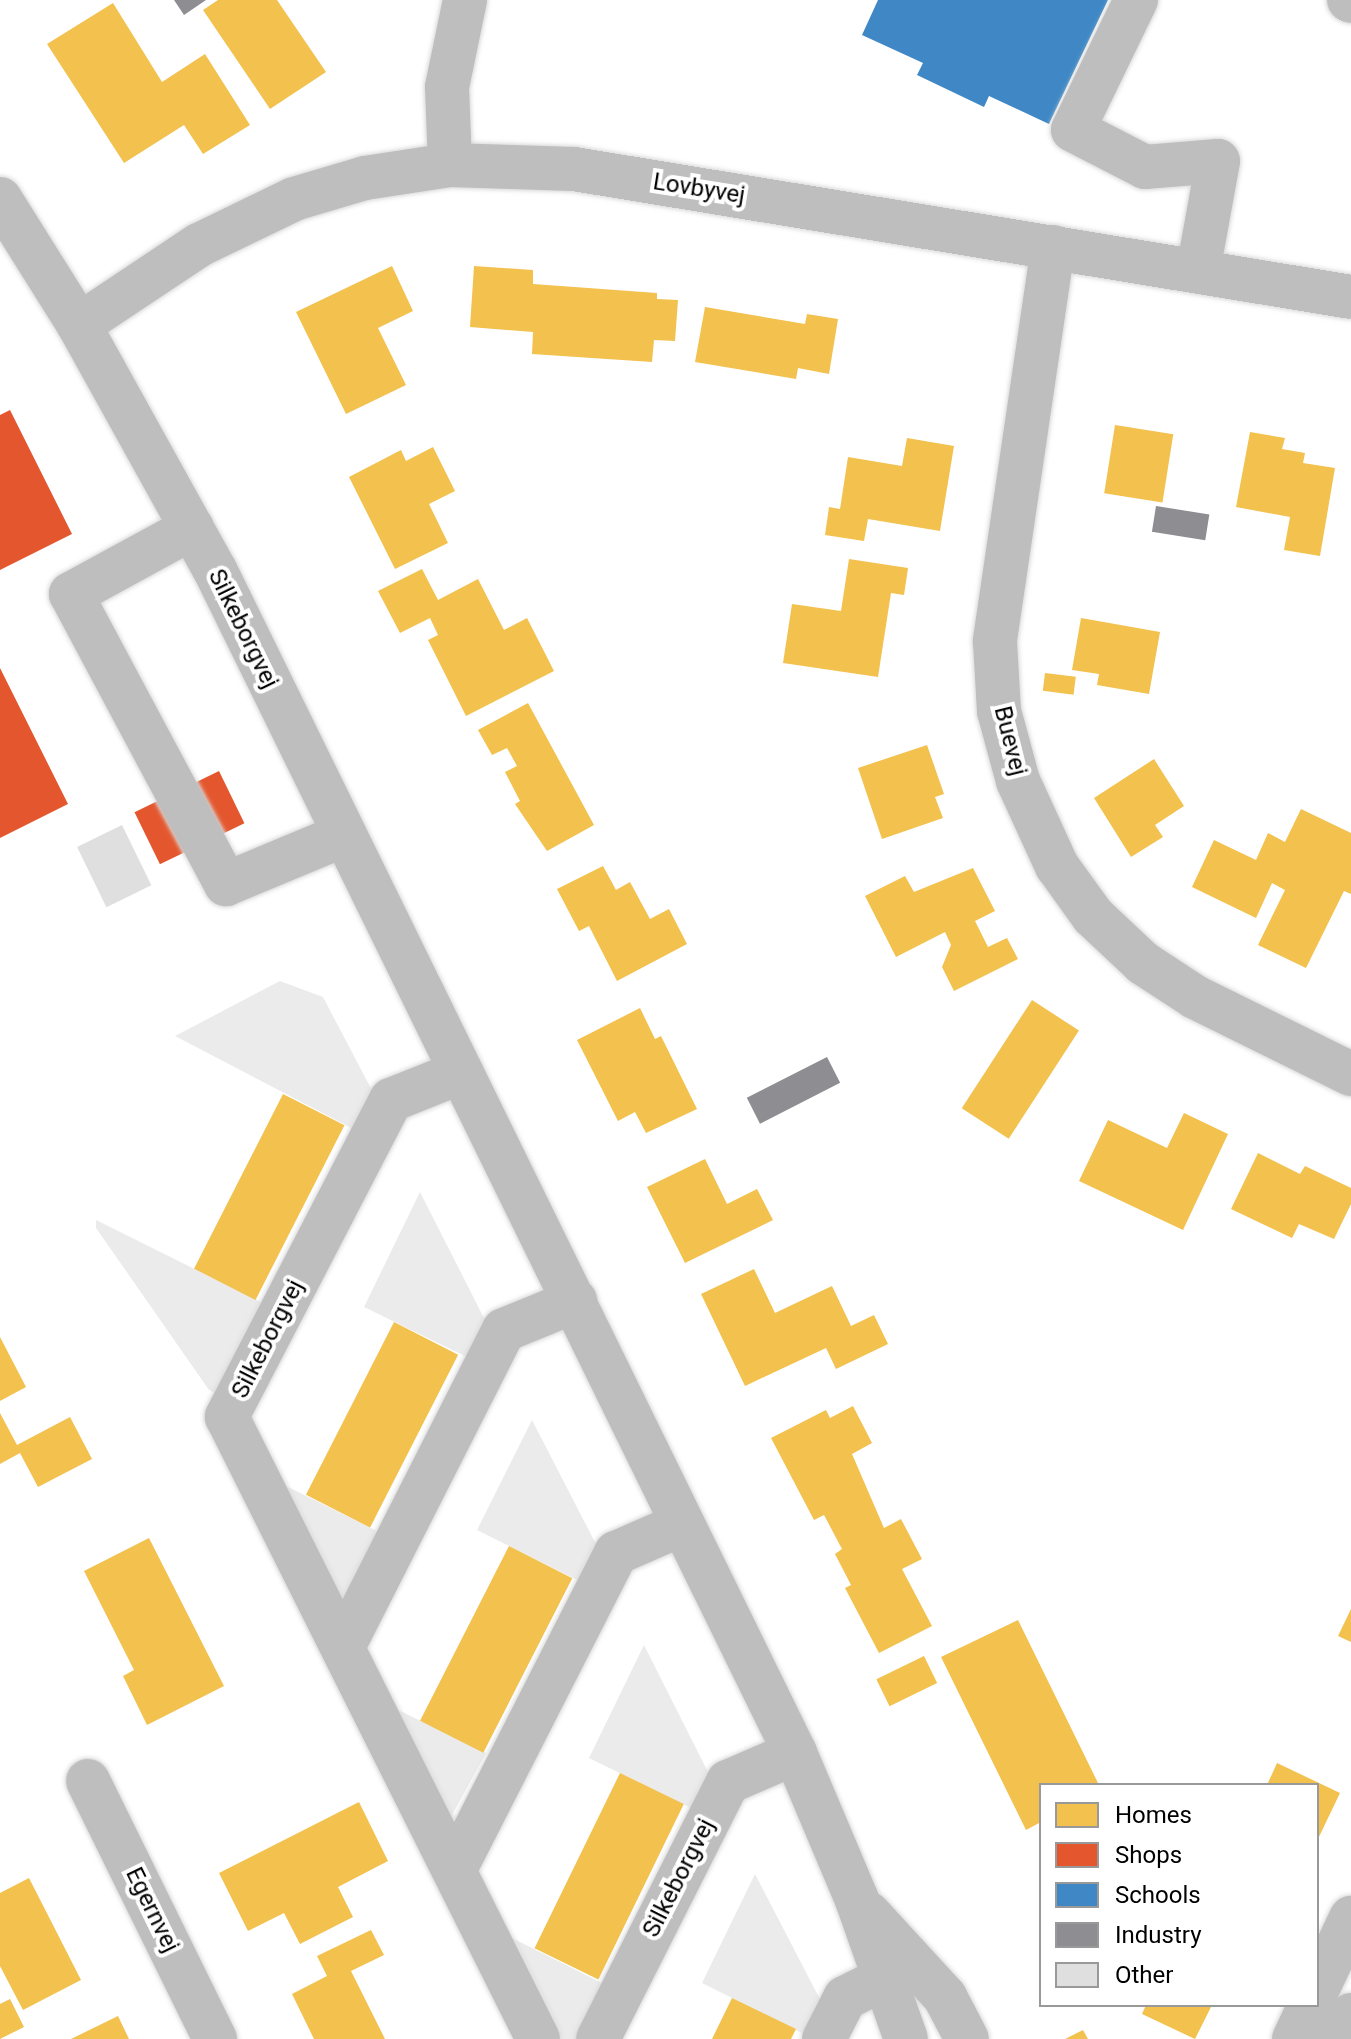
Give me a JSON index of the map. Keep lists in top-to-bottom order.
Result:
{
  "streets": {
    "street": [
      "Lovbyvej",
      "Silkeborgvej",
      "Buevej",
      "Egernvej"
    ]
  },
  "crossings": [
    ["Lovbyvej", "Silkeborgvej"],
    ["Lovbyvej", "Buevej"]
  ],
  "legend": [
    "Homes",
    "Shops",
    "Schools",
    "Industry",
    "Other"
  ]
}
